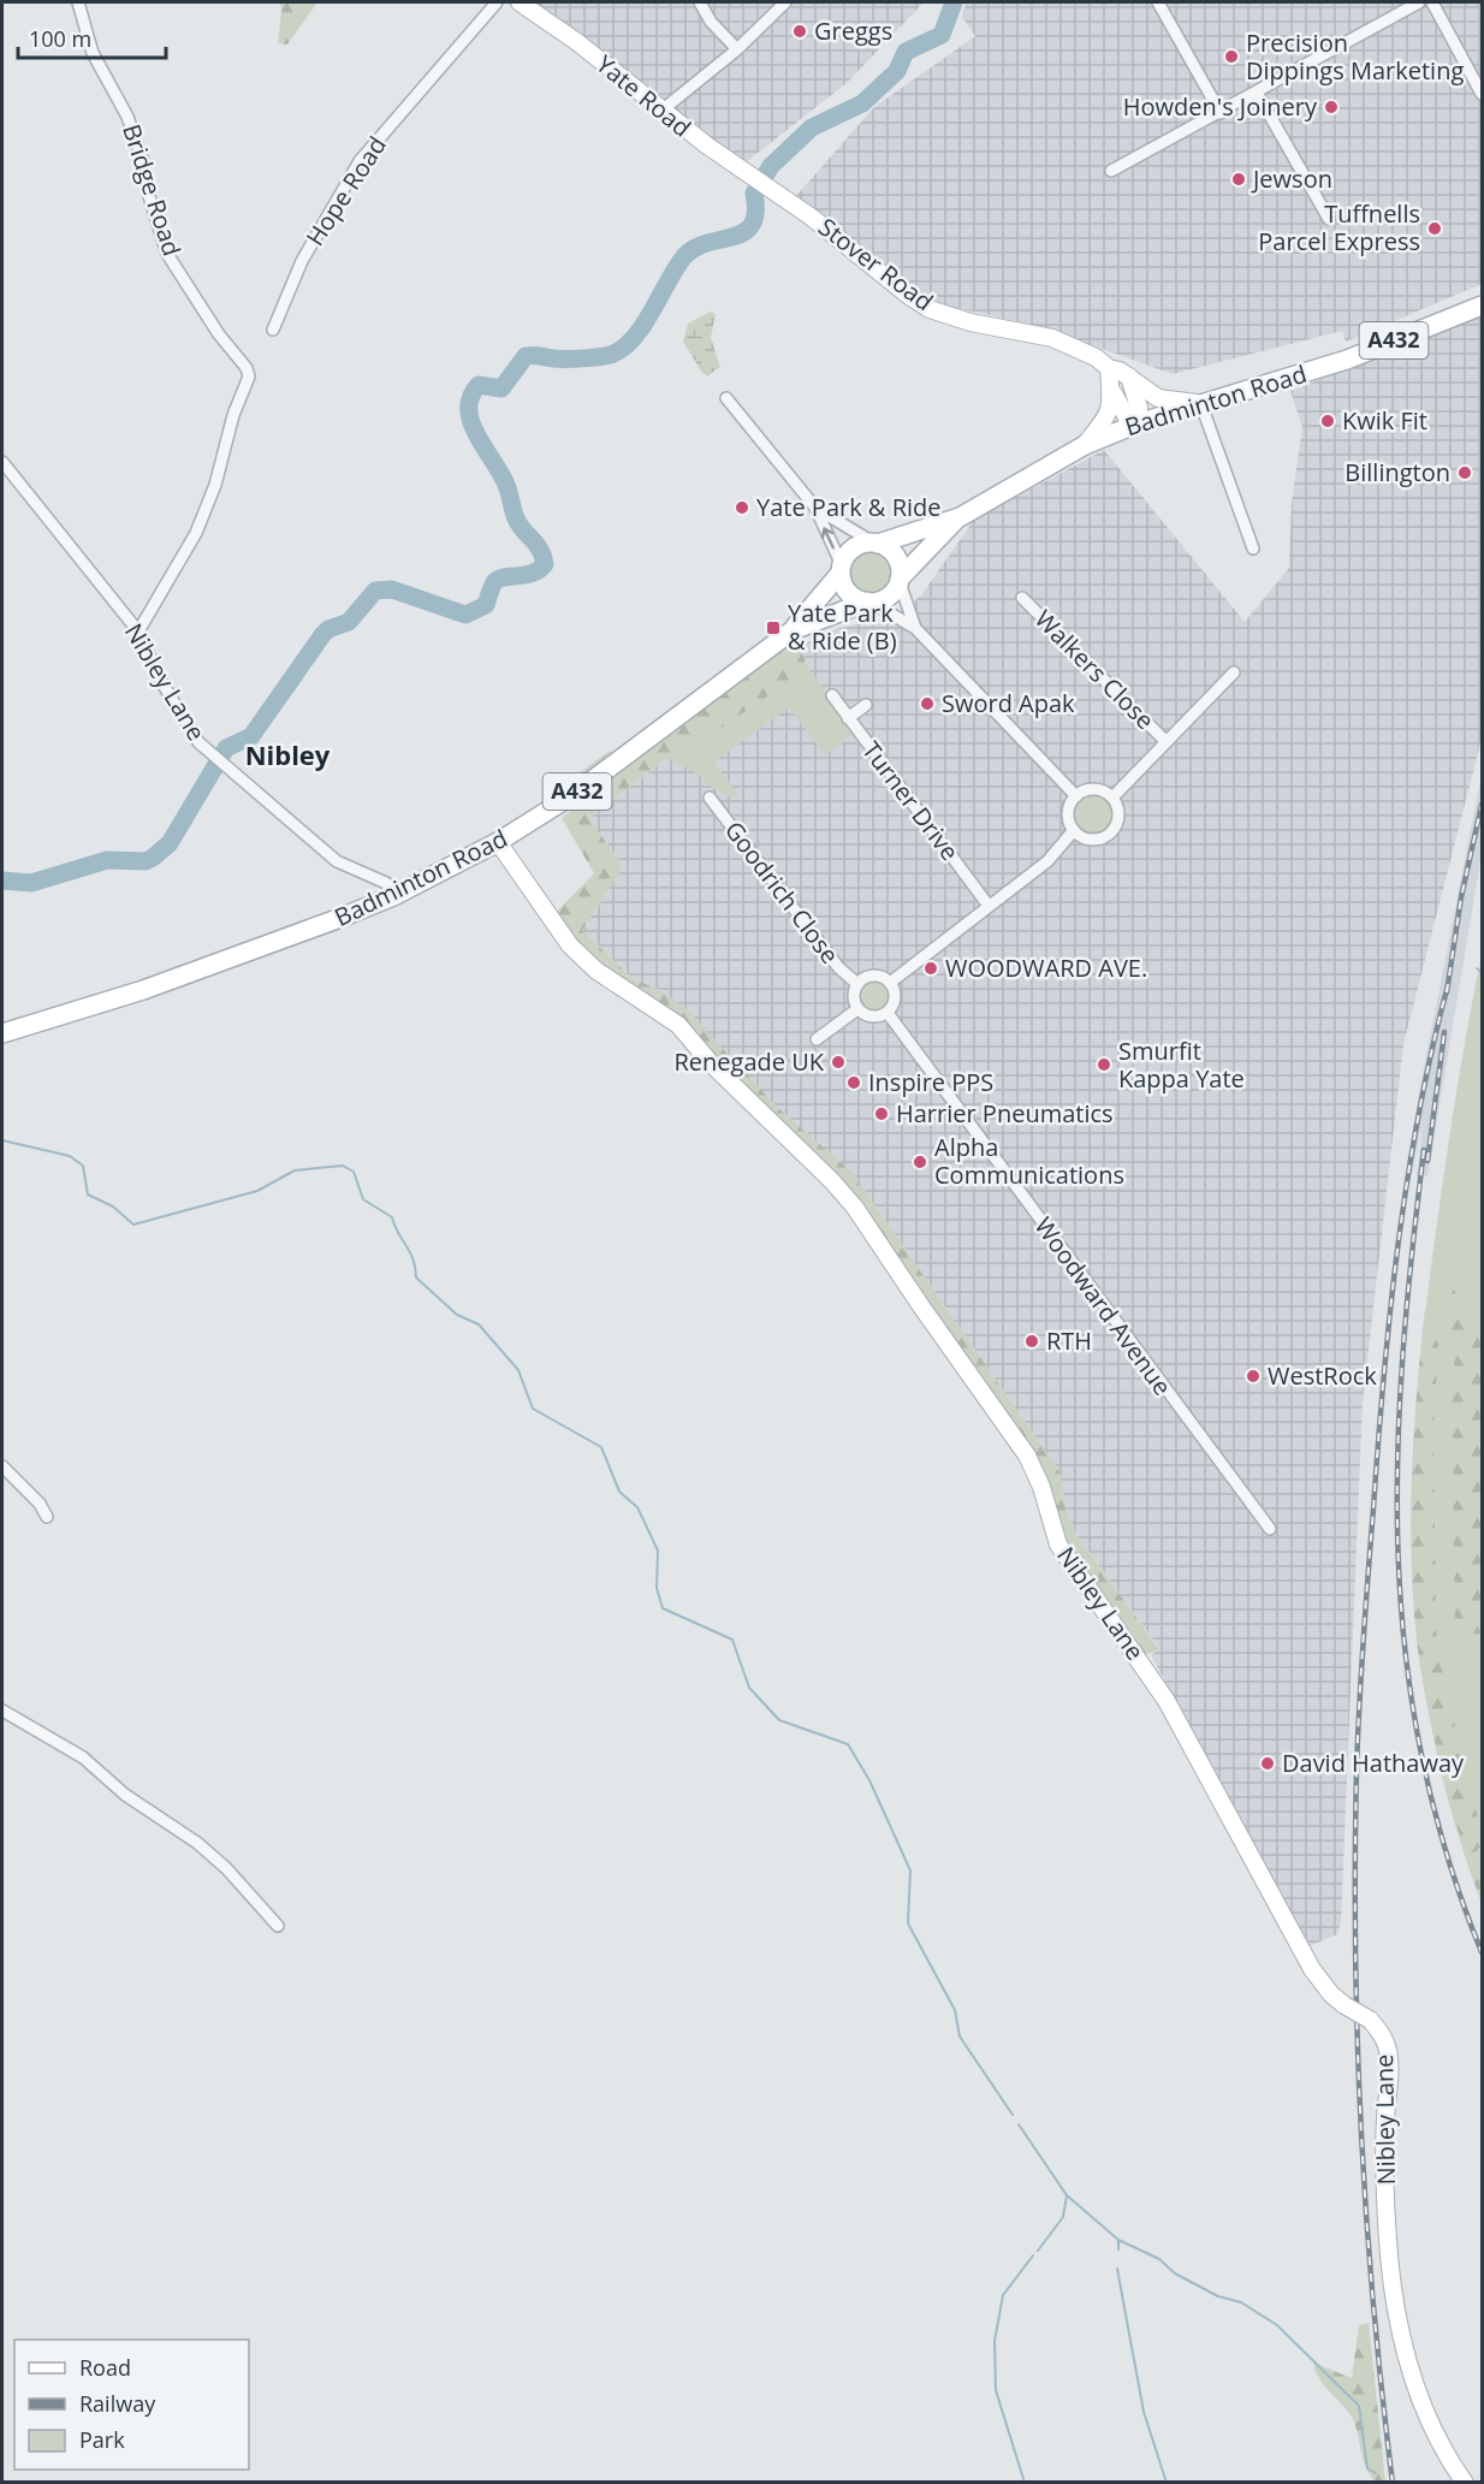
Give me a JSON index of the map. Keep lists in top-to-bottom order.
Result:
{
  "streets": {
    "main road": ["A432", "Badminton Road"],
    "street": [
      "Yate Road",
      "Bridge Road",
      "Hope Road",
      "Stover Road",
      "Walkers Close",
      "Nibley Lane",
      "Turner Drive",
      "Goodrich Close",
      "Woodward Avenue"
    ]
  },
  "crossings": [
    ["Yate Road", "Stover Road"],
    ["Bridge Road", "Nibley Lane"],
    ["Stover Road", "Badminton Road"],
    ["Badminton Road", "Nibley Lane"],
    ["Goodrich Close", "Woodward Avenue"]
  ],
  "districts": ["Nibley"],
  "places": {
    "other": [
      "Greggs",
      "Precision Dippings Marketing",
      "Howden's Joinery",
      "Jewson",
      "Tuffnells Parcel Express",
      "Kwik Fit",
      "Billington",
      "Yate Park & Ride",
      "Sword Apak",
      "WOODWARD AVE.",
      "Renegade UK",
      "Smurfit Kappa Yate",
      "Inspire PPS",
      "Harrier Pneumatics",
      "Alpha Communications",
      "RTH",
      "WestRock",
      "David Hathaway"
    ],
    "transit": ["Yate Park & Ride (B)"]
  },
  "legend": ["Road", "Railway", "Park"],
  "scale_bar": "100 m"
}
